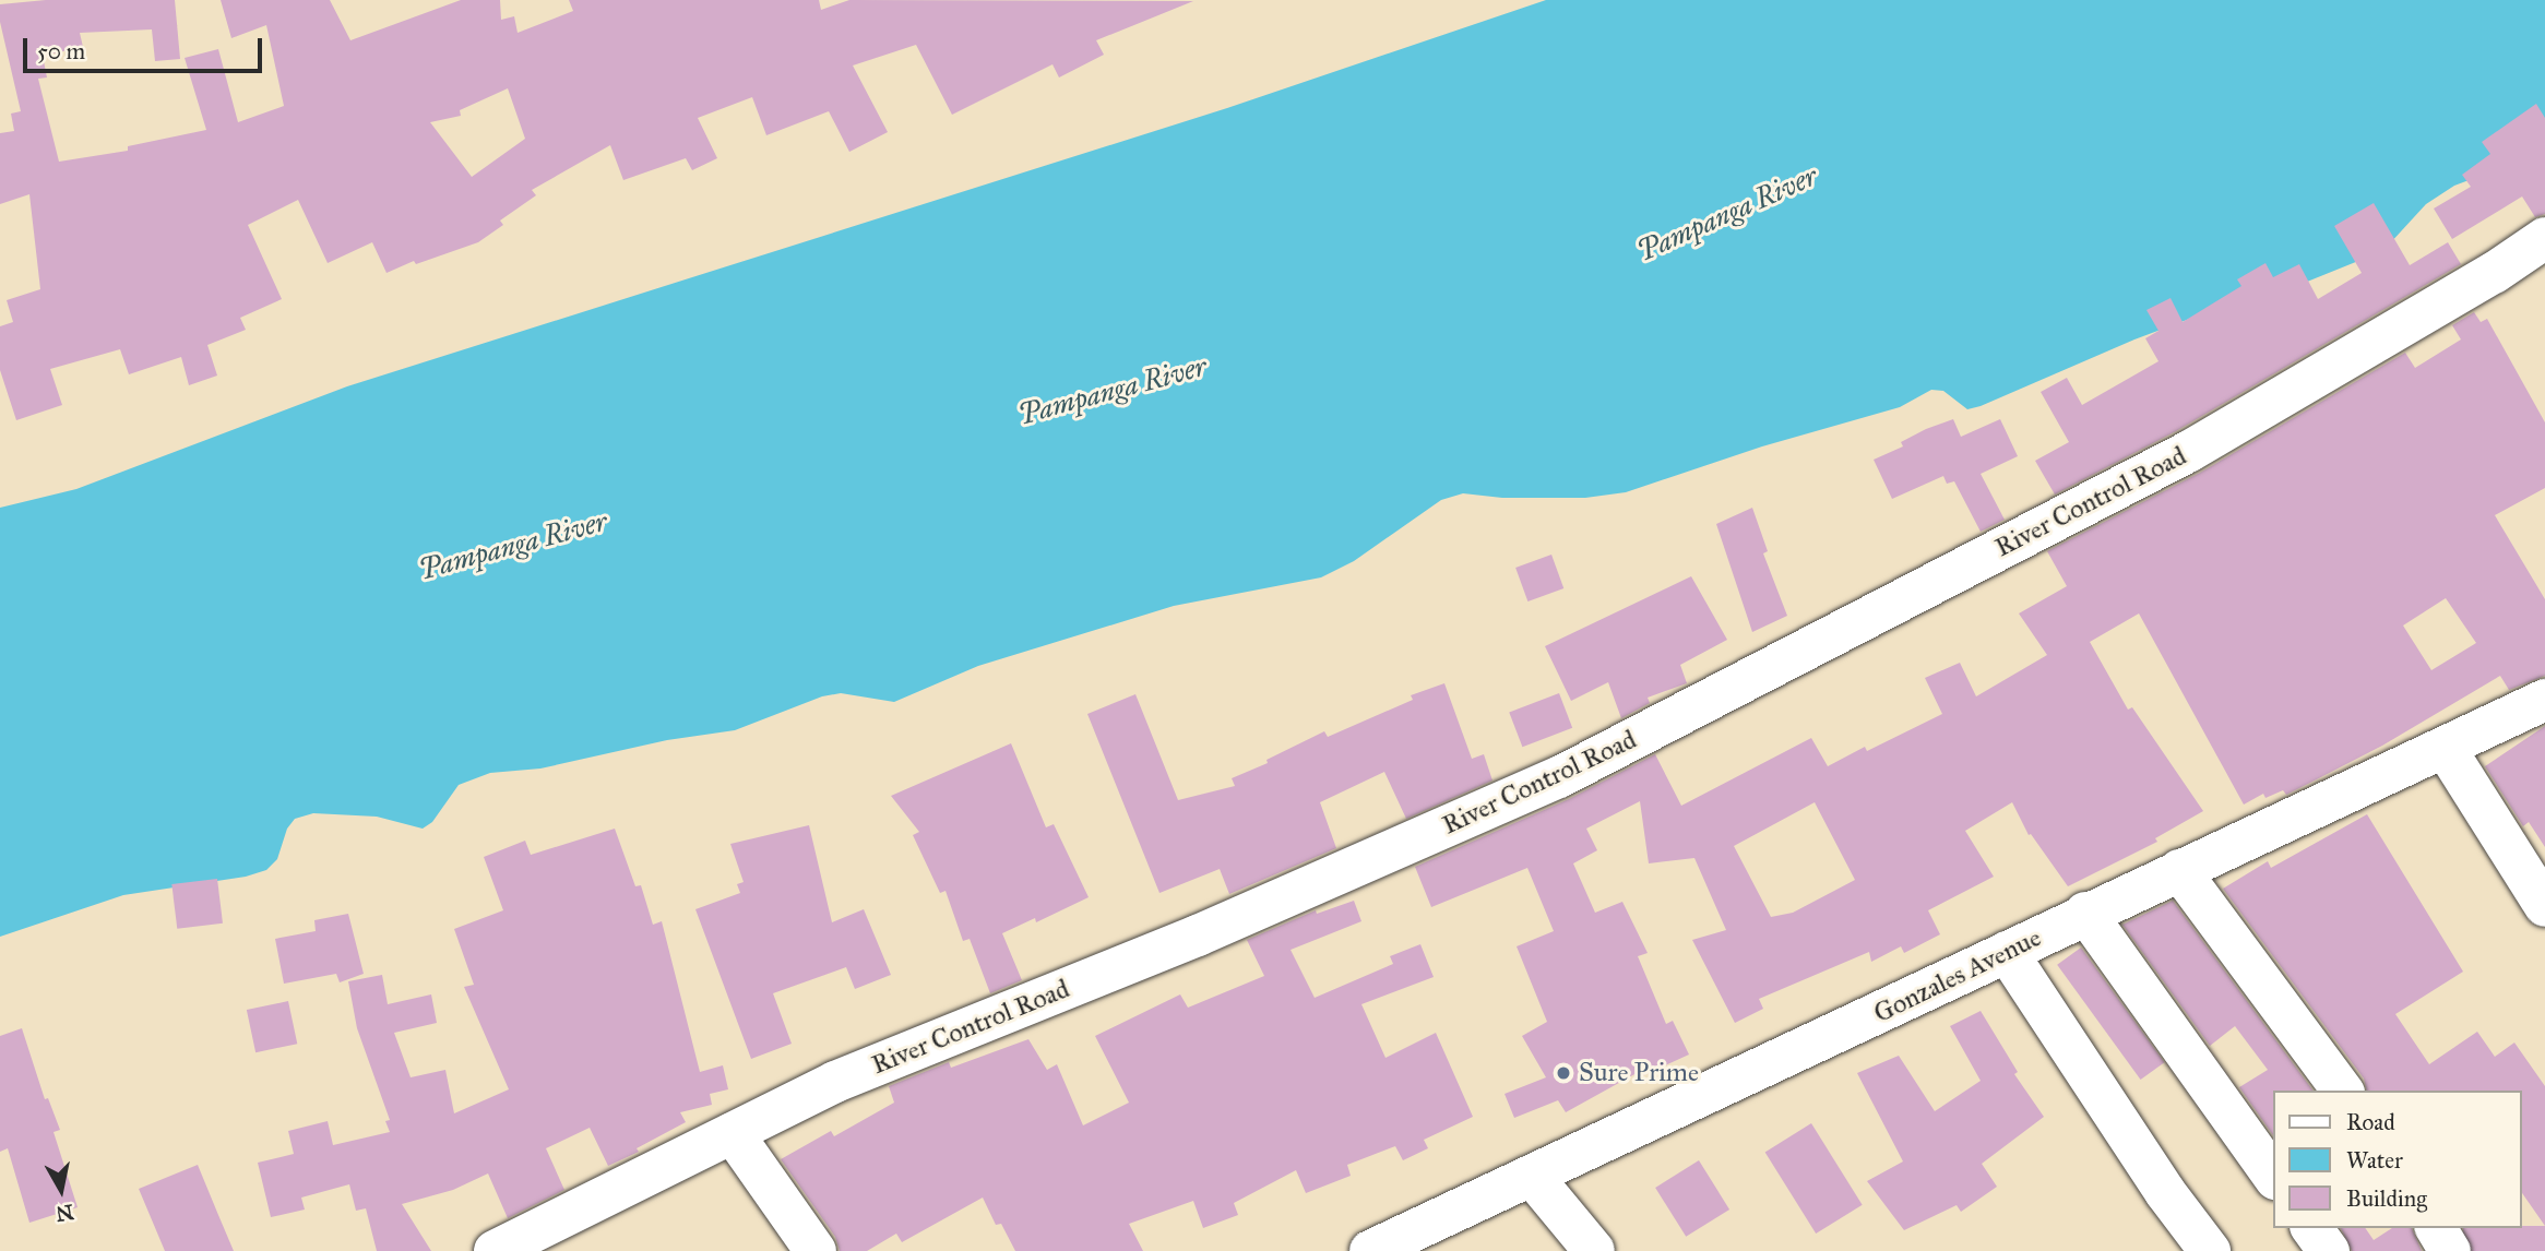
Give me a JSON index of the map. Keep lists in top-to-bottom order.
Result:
{
  "streets": {
    "street": ["River Control Road", "Gonzales Avenue"]
  },
  "water": ["Pampanga River"],
  "places": ["Sure Prime"],
  "legend": ["Road", "Water", "Building"],
  "scale_bar": "50 m",
  "north": "bottom"
}
